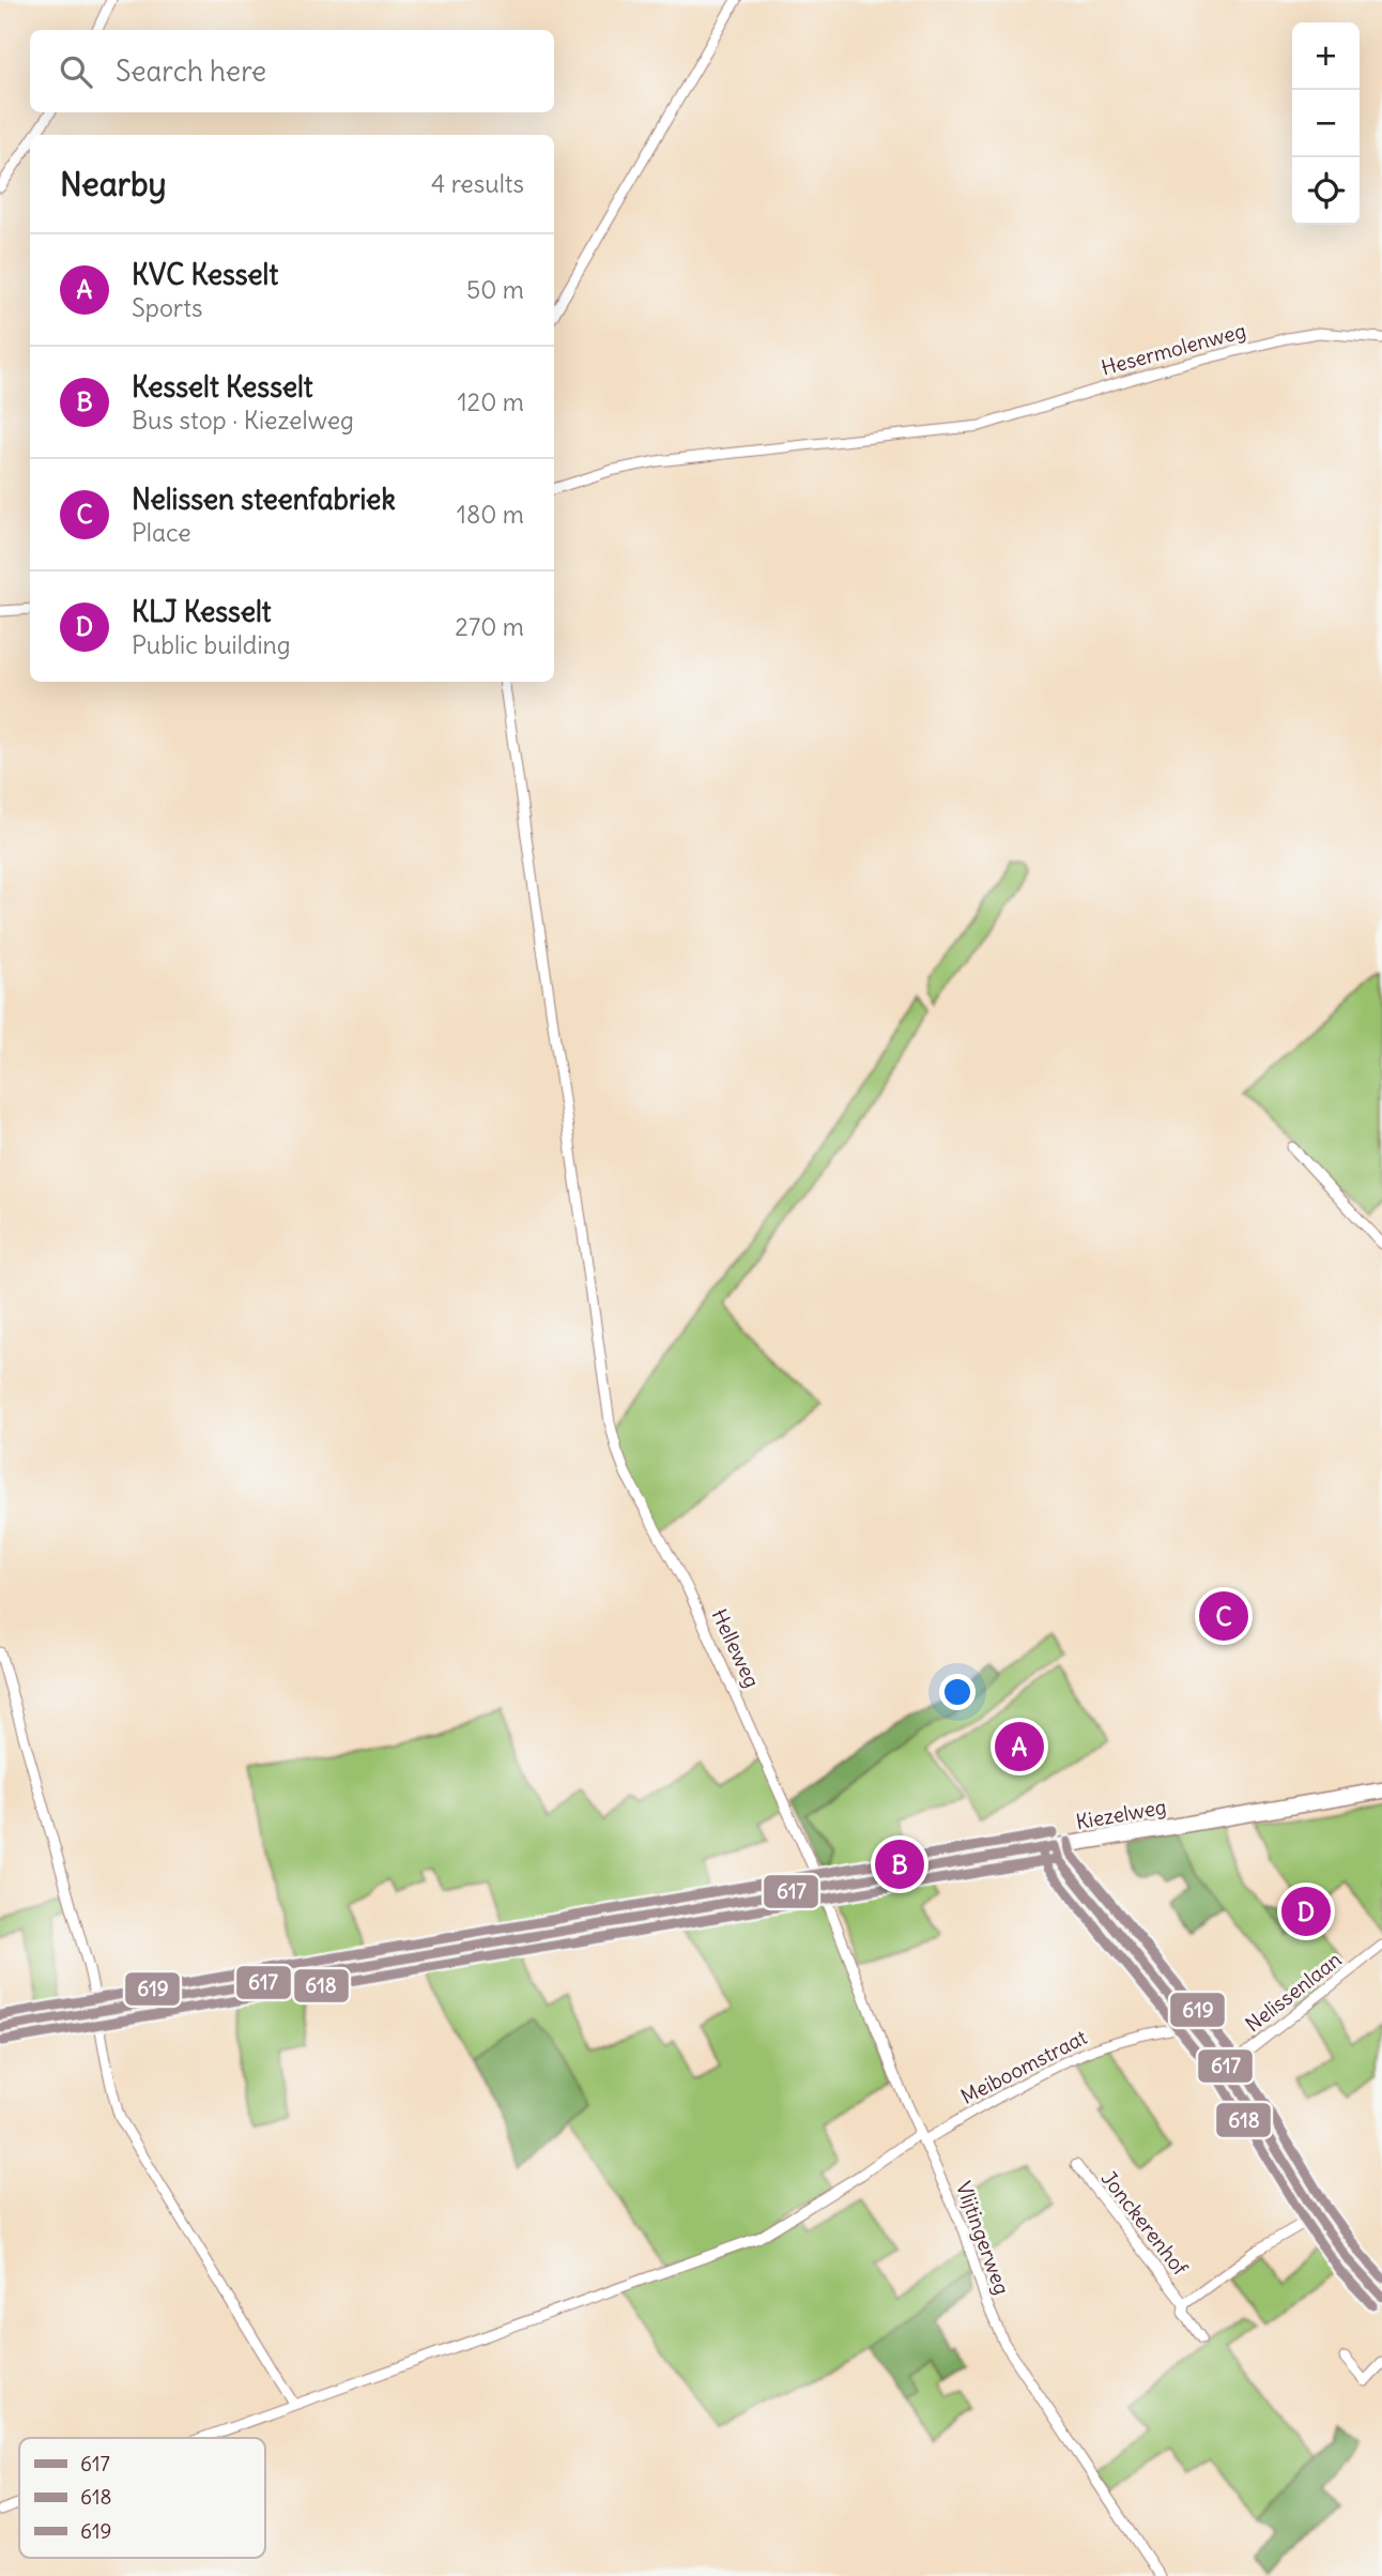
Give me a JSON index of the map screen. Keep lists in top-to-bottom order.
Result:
{
  "streets": {
    "main road": ["Kiezelweg"],
    "street": [
      "Hesermolenweg",
      "Helleweg",
      "Nelissenlaan",
      "Meiboomstraat",
      "Jonckerenhof",
      "Vlijtingerweg"
    ]
  },
  "crossings": [
    ["Helleweg", "Kiezelweg"],
    ["Helleweg", "Vlijtingerweg"],
    ["Kiezelweg", "Vlijtingerweg"],
    ["Meiboomstraat", "Vlijtingerweg"]
  ],
  "lines": ["transit line 619", "transit line 617", "transit line 618"],
  "legend": ["617", "618", "619"],
  "page": {
    "map_buttons": ["+", "−"],
    "search": "Search here",
    "heading": ["Nearby", "4 results"],
    "list": [
      {
        "mark": "A",
        "name": "KVC Kesselt",
        "note": "Sports",
        "value": "50 m"
      },
      {
        "mark": "B",
        "name": "Kesselt Kesselt",
        "note": "Bus stop · Kiezelweg",
        "value": "120 m"
      },
      {
        "mark": "C",
        "name": "Nelissen steenfabriek",
        "note": "Place",
        "value": "180 m"
      },
      {
        "mark": "D",
        "name": "KLJ Kesselt",
        "note": "Public building",
        "value": "270 m"
      }
    ],
    "pins": [
      "C",
      "A",
      "B",
      "D"
    ]
  }
}
